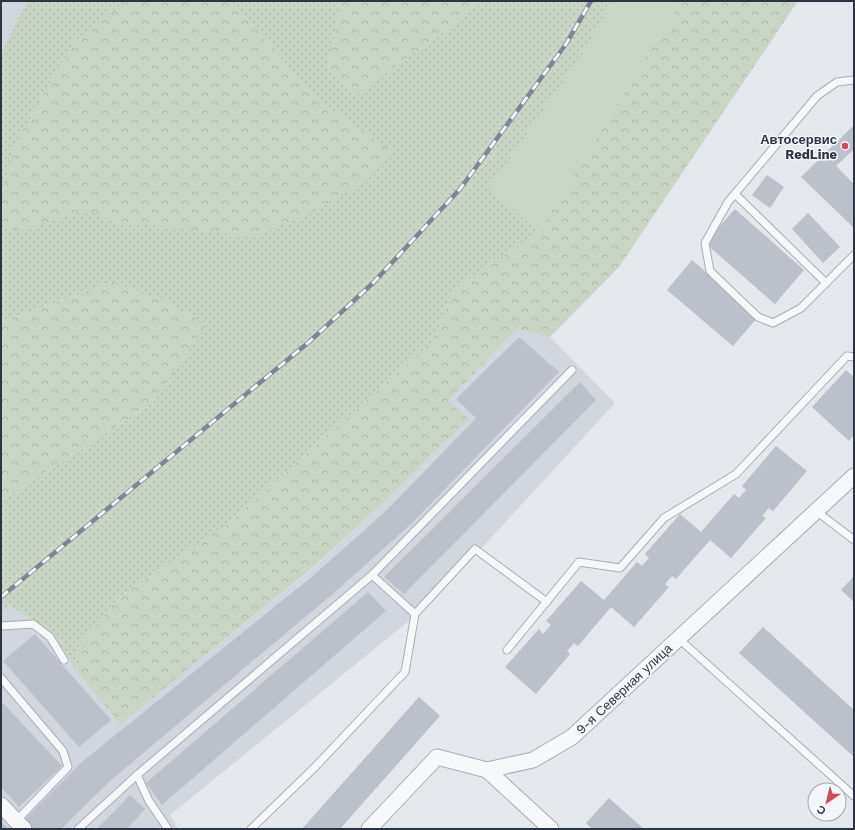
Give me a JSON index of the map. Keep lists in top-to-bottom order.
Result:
{
  "streets": {
    "street": ["9-я Северная улица"]
  },
  "places": ["Автосервис RedLine"],
  "north": "bottom left"
}
